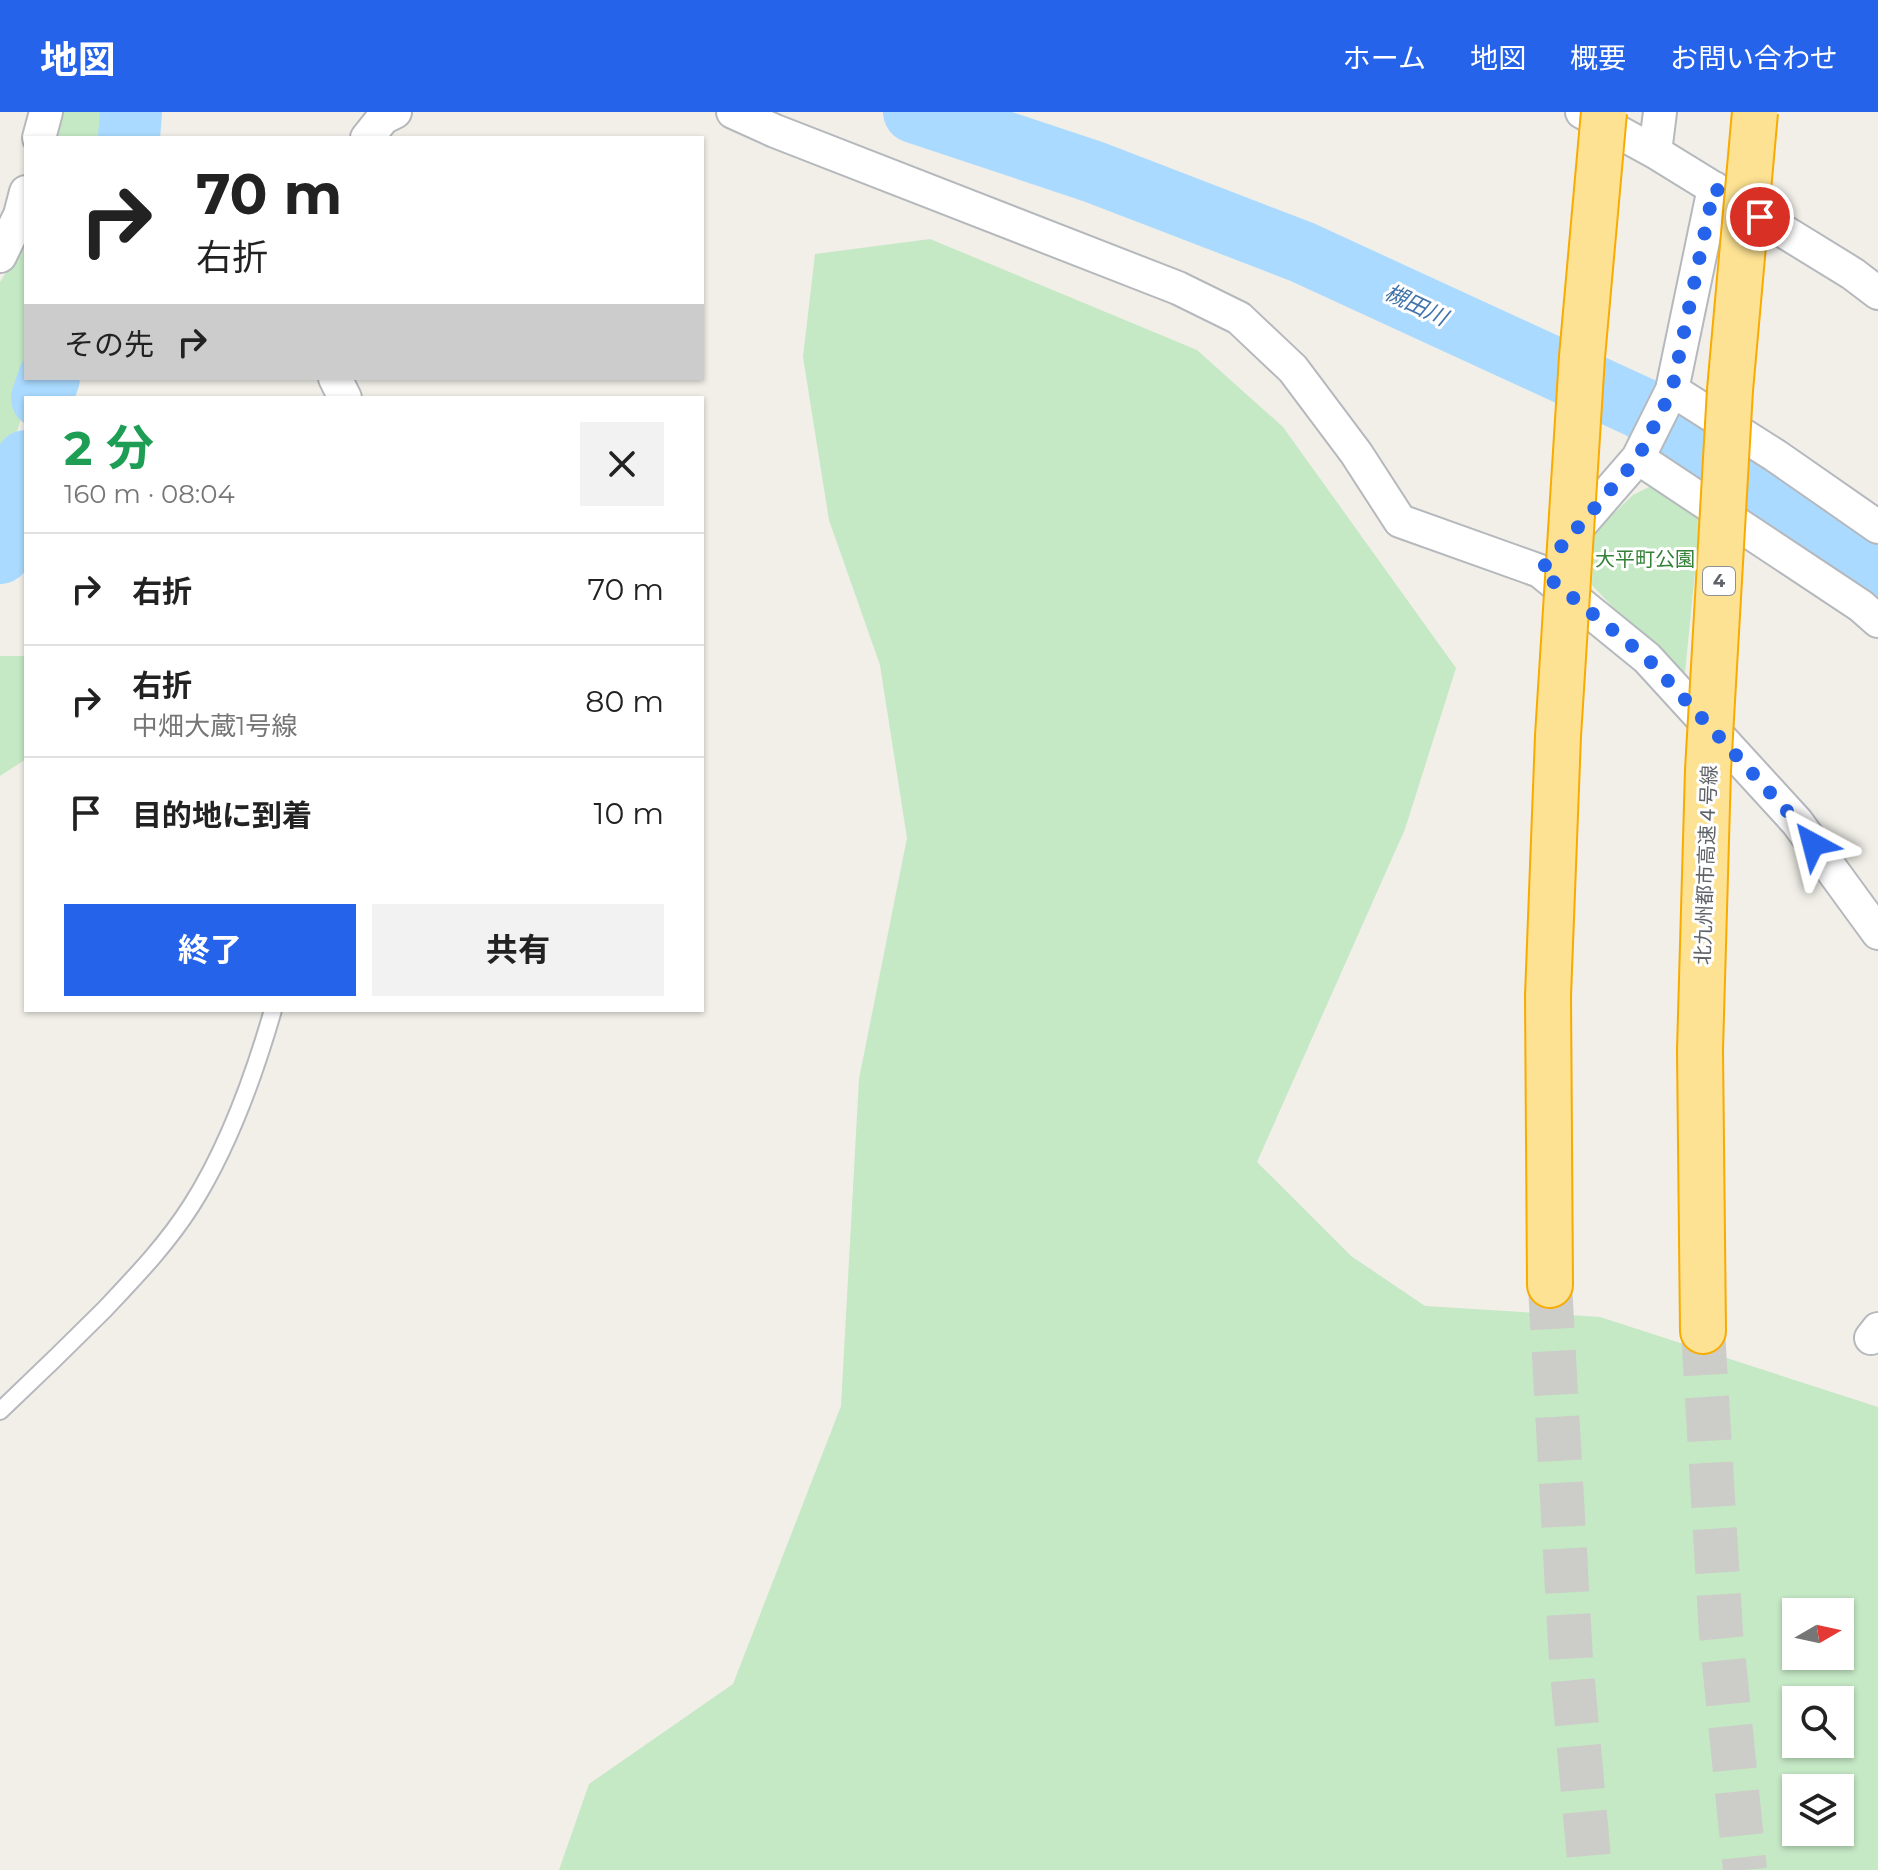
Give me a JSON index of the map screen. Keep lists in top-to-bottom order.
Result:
{
  "streets": {
    "highway": ["4", "北九州都市高速４号線"]
  },
  "water": ["槻田川"],
  "parks": ["大平町公園"],
  "north": "right",
  "page": {
    "header": "地図",
    "nav": [
      "ホーム",
      "地図",
      "概要",
      "お問い合わせ"
    ],
    "turn": ["70 m", "右折"],
    "then": "その先",
    "heading": ["2 分", "160 m · 08:04"],
    "list": [
      {
        "name": "右折",
        "value": "70 m"
      },
      {
        "name": "右折",
        "note": "中畑大蔵1号線",
        "value": "80 m"
      },
      {
        "name": "目的地に到着",
        "value": "10 m"
      }
    ],
    "buttons": ["終了", "共有"]
  }
}
